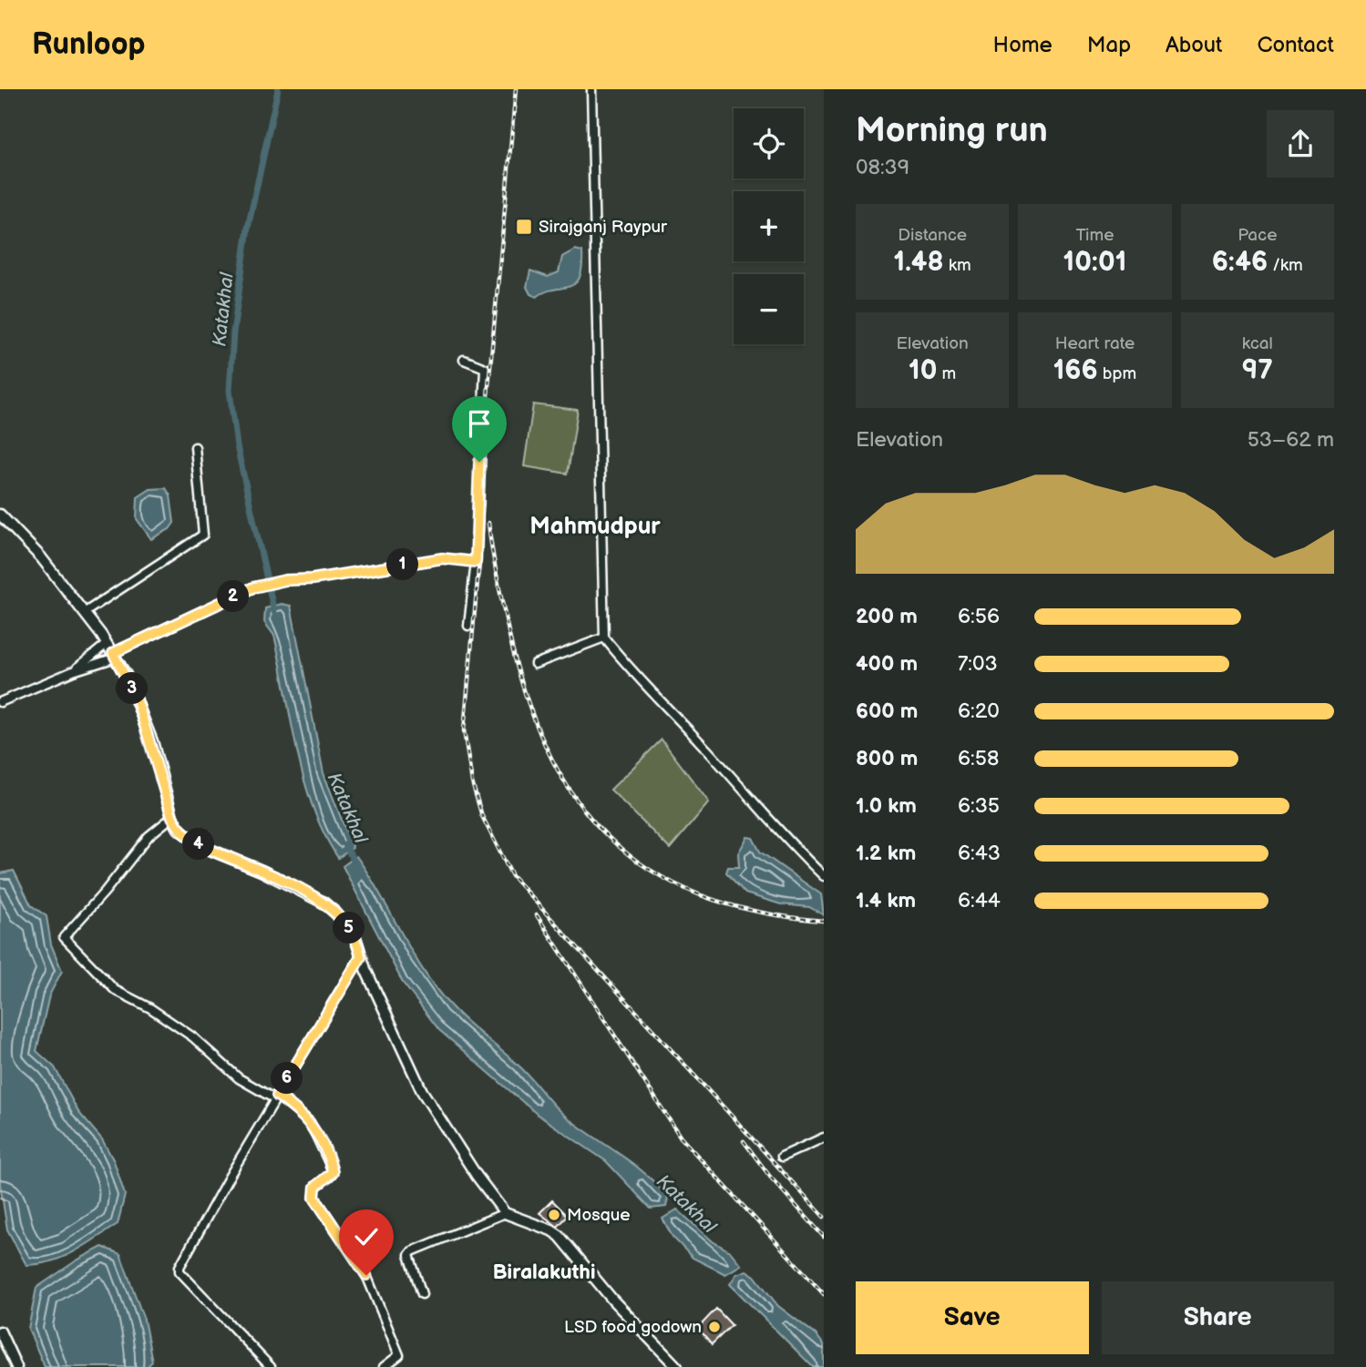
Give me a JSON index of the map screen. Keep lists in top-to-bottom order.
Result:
{
  "districts": ["Mahmudpur", "Biralakuthi"],
  "water": ["Katakhal"],
  "places": {
    "transit": ["Sirajganj Raypur"],
    "other": ["Mosque", "LSD food godown"]
  },
  "page": {
    "header": "Runloop",
    "nav": [
      "Home",
      "Map",
      "About",
      "Contact"
    ],
    "heading": ["Morning run", "08:39"],
    "map_buttons": ["+", "−"],
    "stats": [
      ["Distance", "1.48 km"],
      ["Time", "10:01"],
      ["Pace", "6:46 /km"],
      ["Elevation", "10 m"],
      ["Heart rate", "166 bpm"],
      ["kcal", "97"]
    ],
    "chart": ["Elevation", "53–62 m"],
    "pins": [
      "1",
      "2",
      "3",
      "4",
      "5",
      "6"
    ],
    "list": [
      {
        "name": "200 m",
        "note": "6:56"
      },
      {
        "name": "400 m",
        "note": "7:03"
      },
      {
        "name": "600 m",
        "note": "6:20"
      },
      {
        "name": "800 m",
        "note": "6:58"
      },
      {
        "name": "1.0 km",
        "note": "6:35"
      },
      {
        "name": "1.2 km",
        "note": "6:43"
      },
      {
        "name": "1.4 km",
        "note": "6:44"
      }
    ],
    "buttons": ["Save", "Share"]
  }
}
